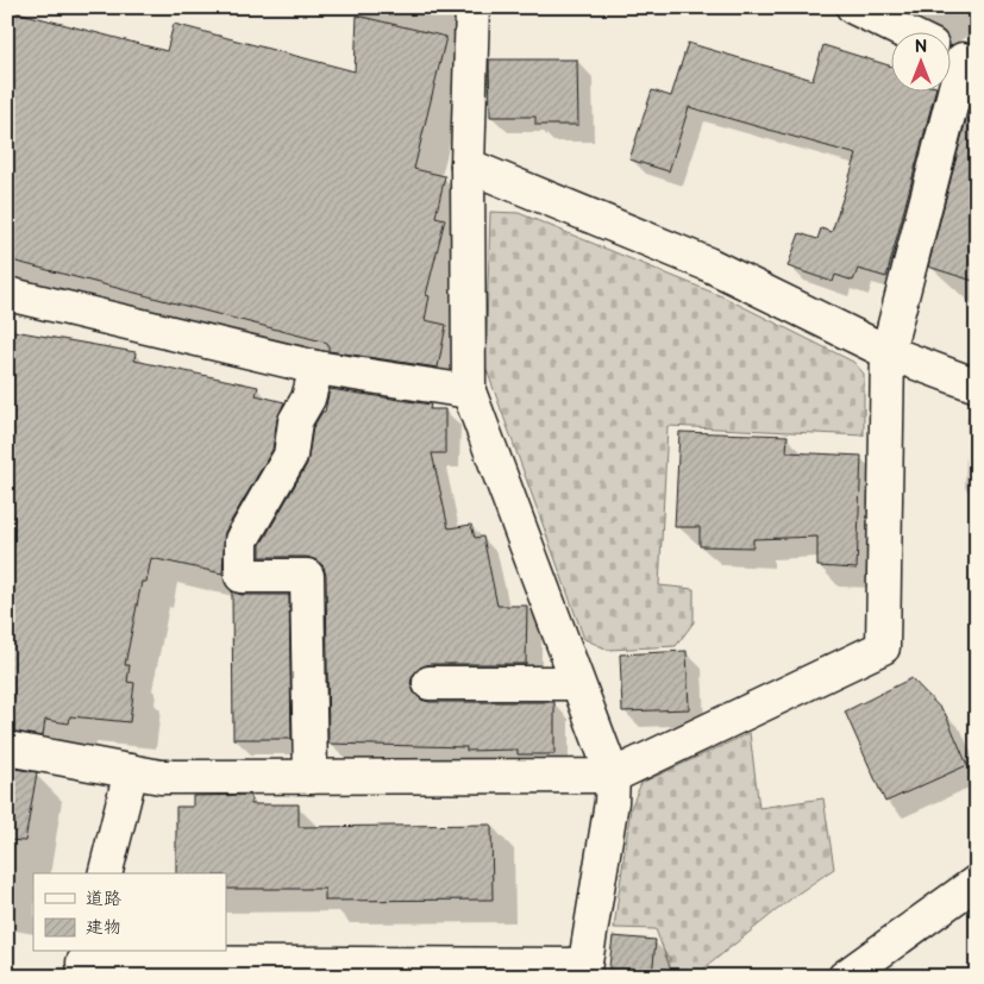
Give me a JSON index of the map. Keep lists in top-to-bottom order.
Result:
{
  "legend": ["道路", "建物"],
  "north": "top"
}
